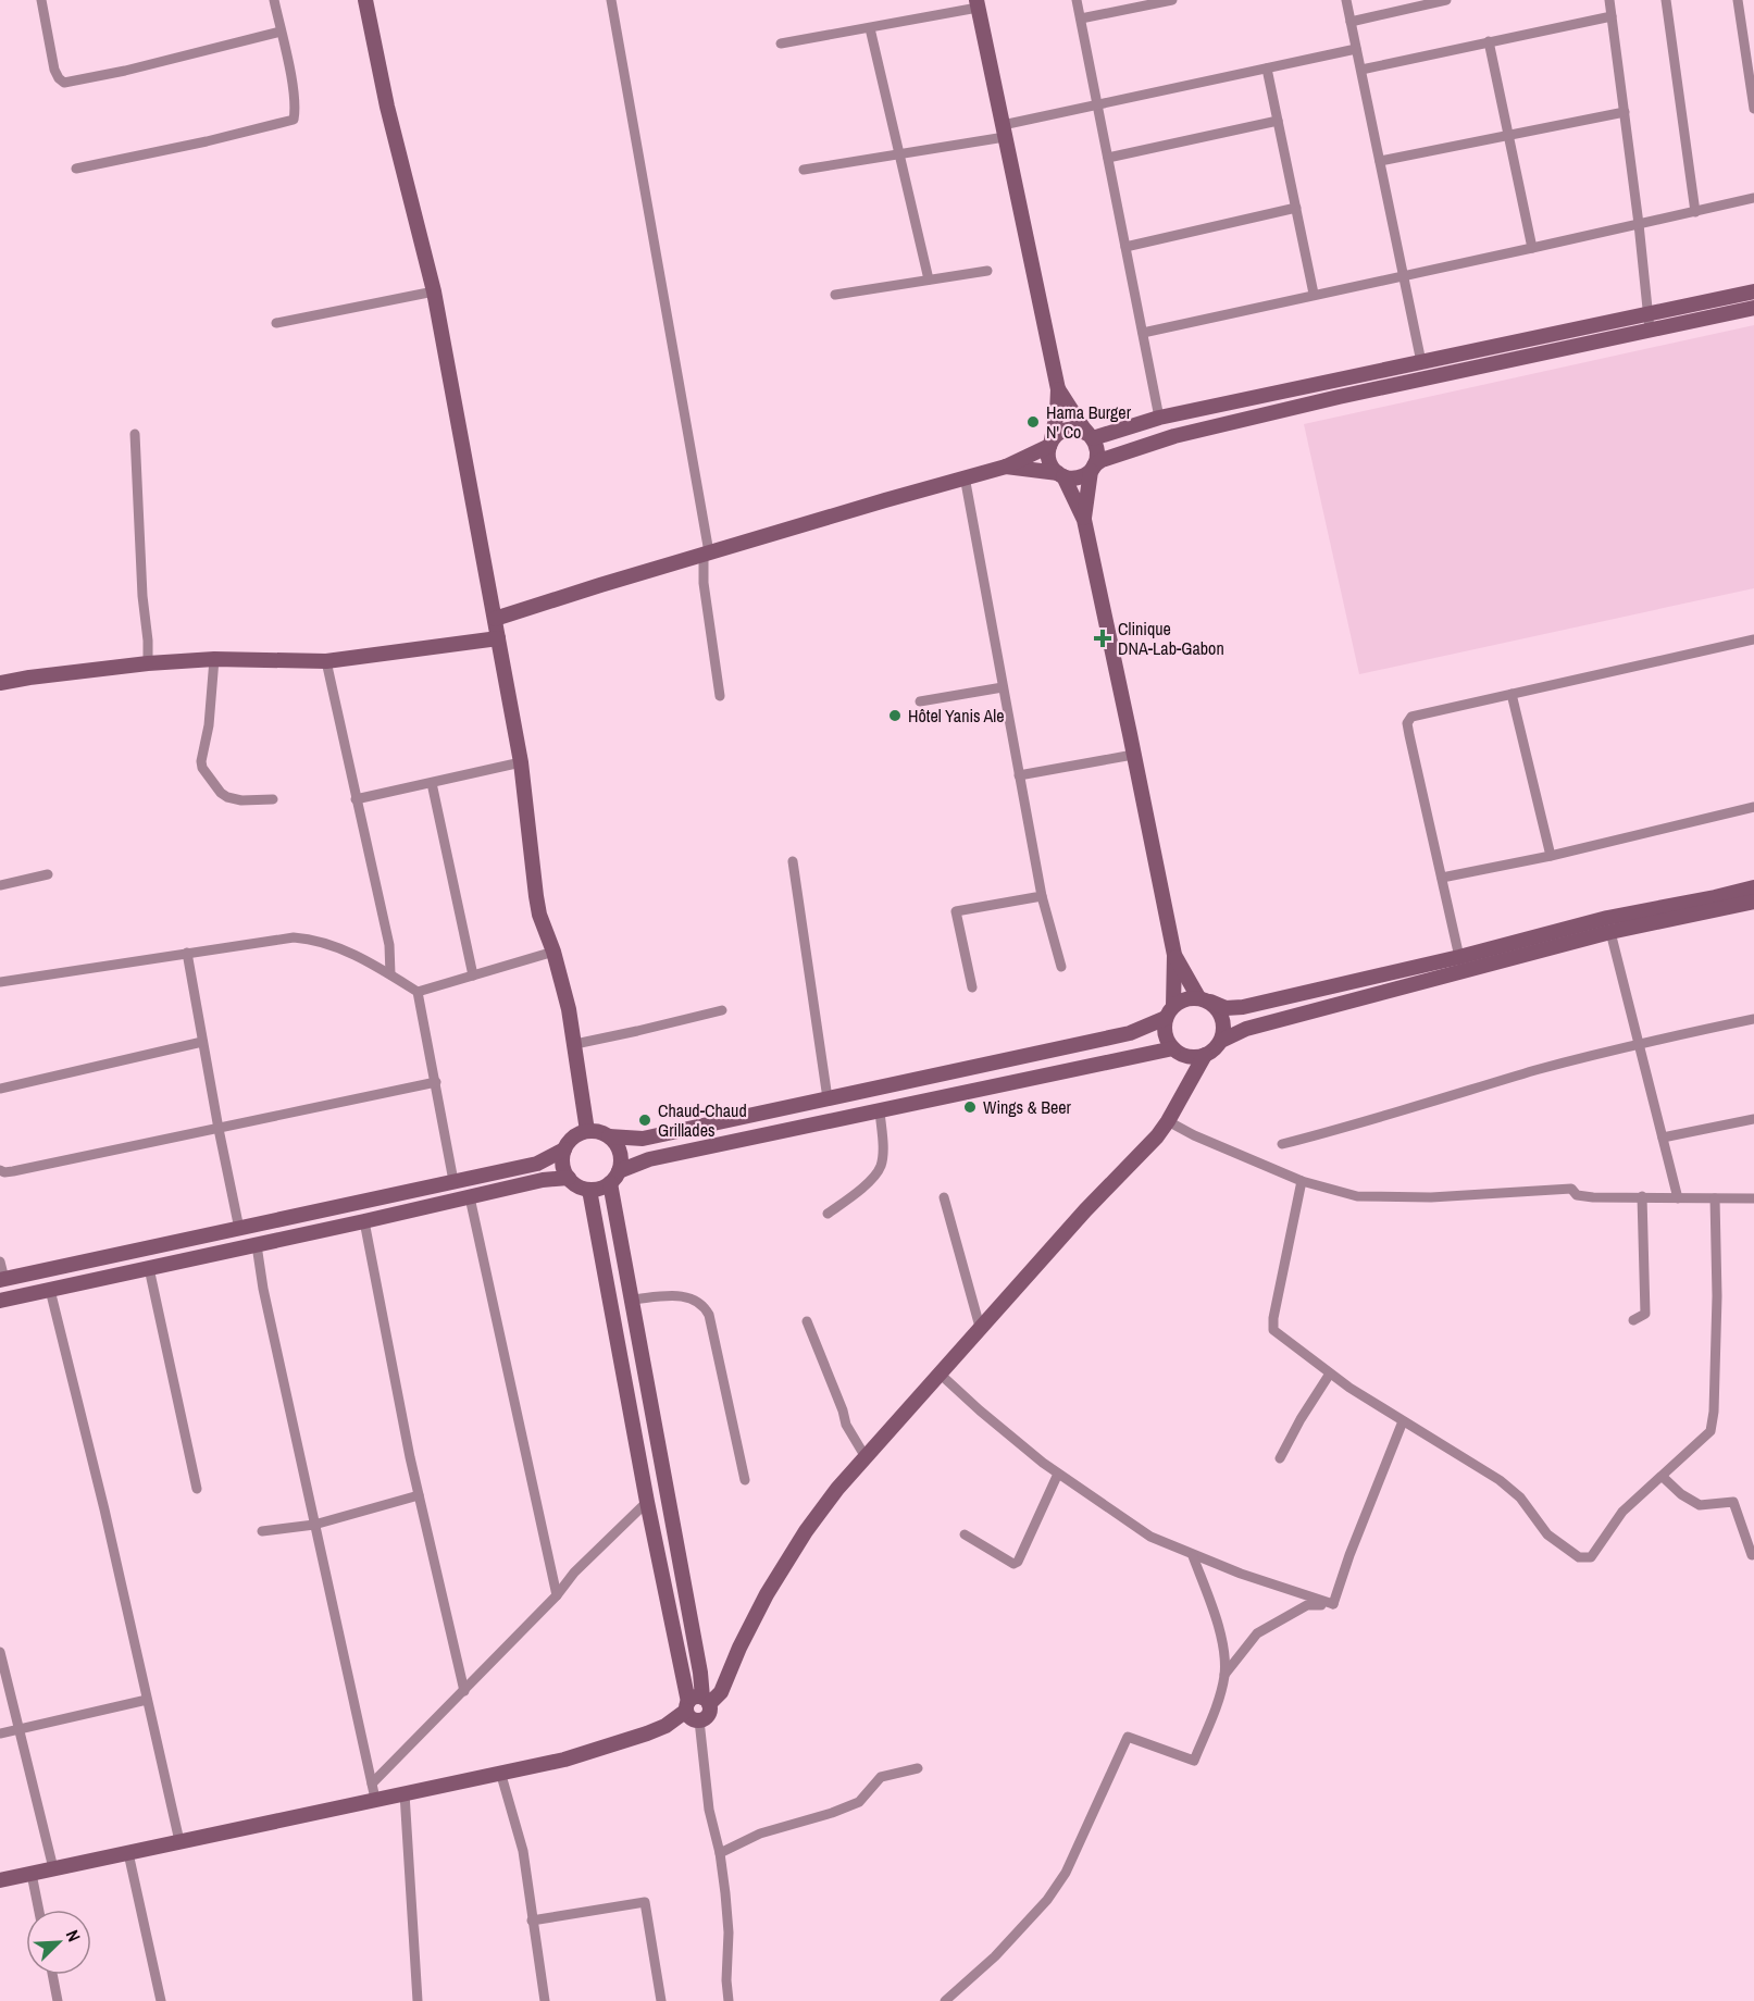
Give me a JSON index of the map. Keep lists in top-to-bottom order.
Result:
{
  "places": {
    "other": [
      "Hama Burger N' Co",
      "Hôtel Yanis Ale",
      "Wings & Beer",
      "Chaud-Chaud Grillades"
    ],
    "health": ["Clinique DNA-Lab-Gabon"]
  },
  "north": "top right"
}
